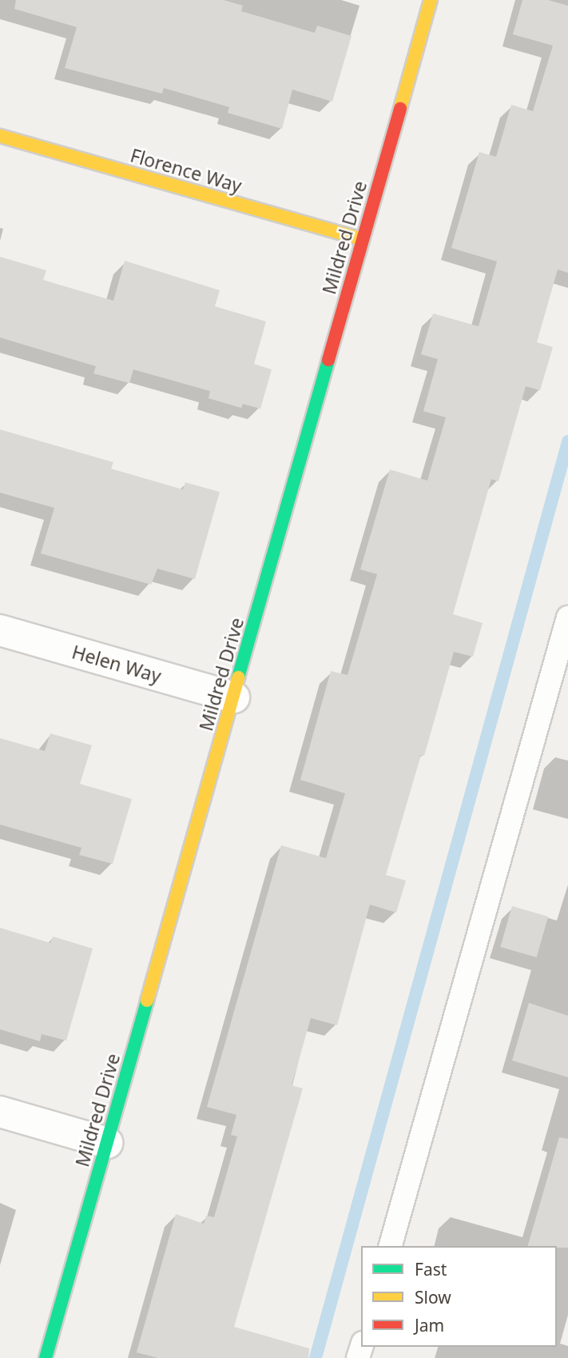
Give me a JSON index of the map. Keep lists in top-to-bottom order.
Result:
{
  "streets": {
    "street": ["Florence Way", "Mildred Drive", "Helen Way"]
  },
  "crossings": [
    ["Florence Way", "Mildred Drive"],
    ["Mildred Drive", "Helen Way"]
  ],
  "legend": ["Fast", "Slow", "Jam"]
}
